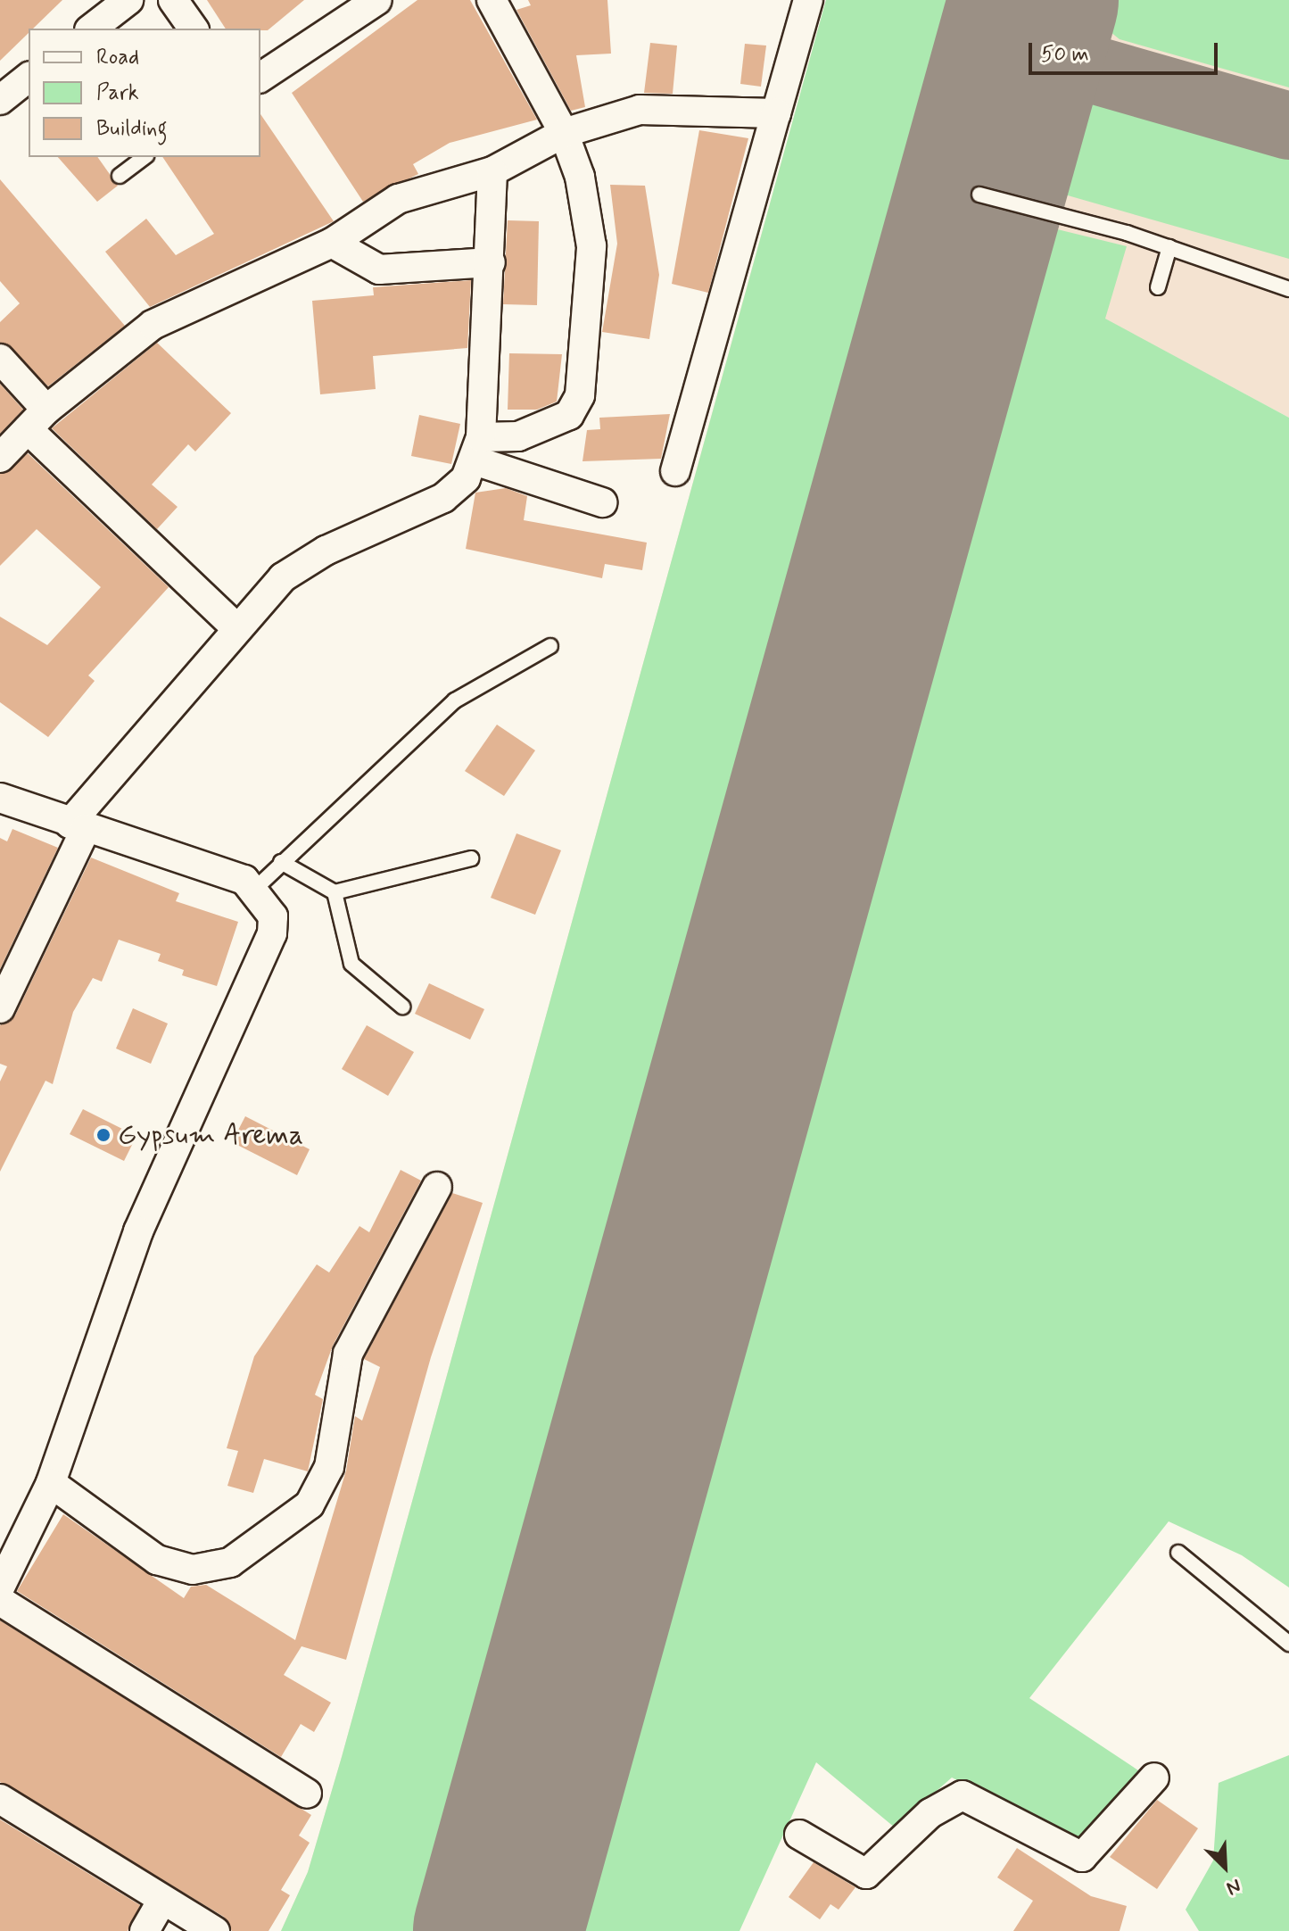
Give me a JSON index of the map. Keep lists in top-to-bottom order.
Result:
{
  "places": ["Gypsum Arema"],
  "legend": ["Road", "Park", "Building"],
  "scale_bar": "50 m",
  "north": "bottom right"
}
